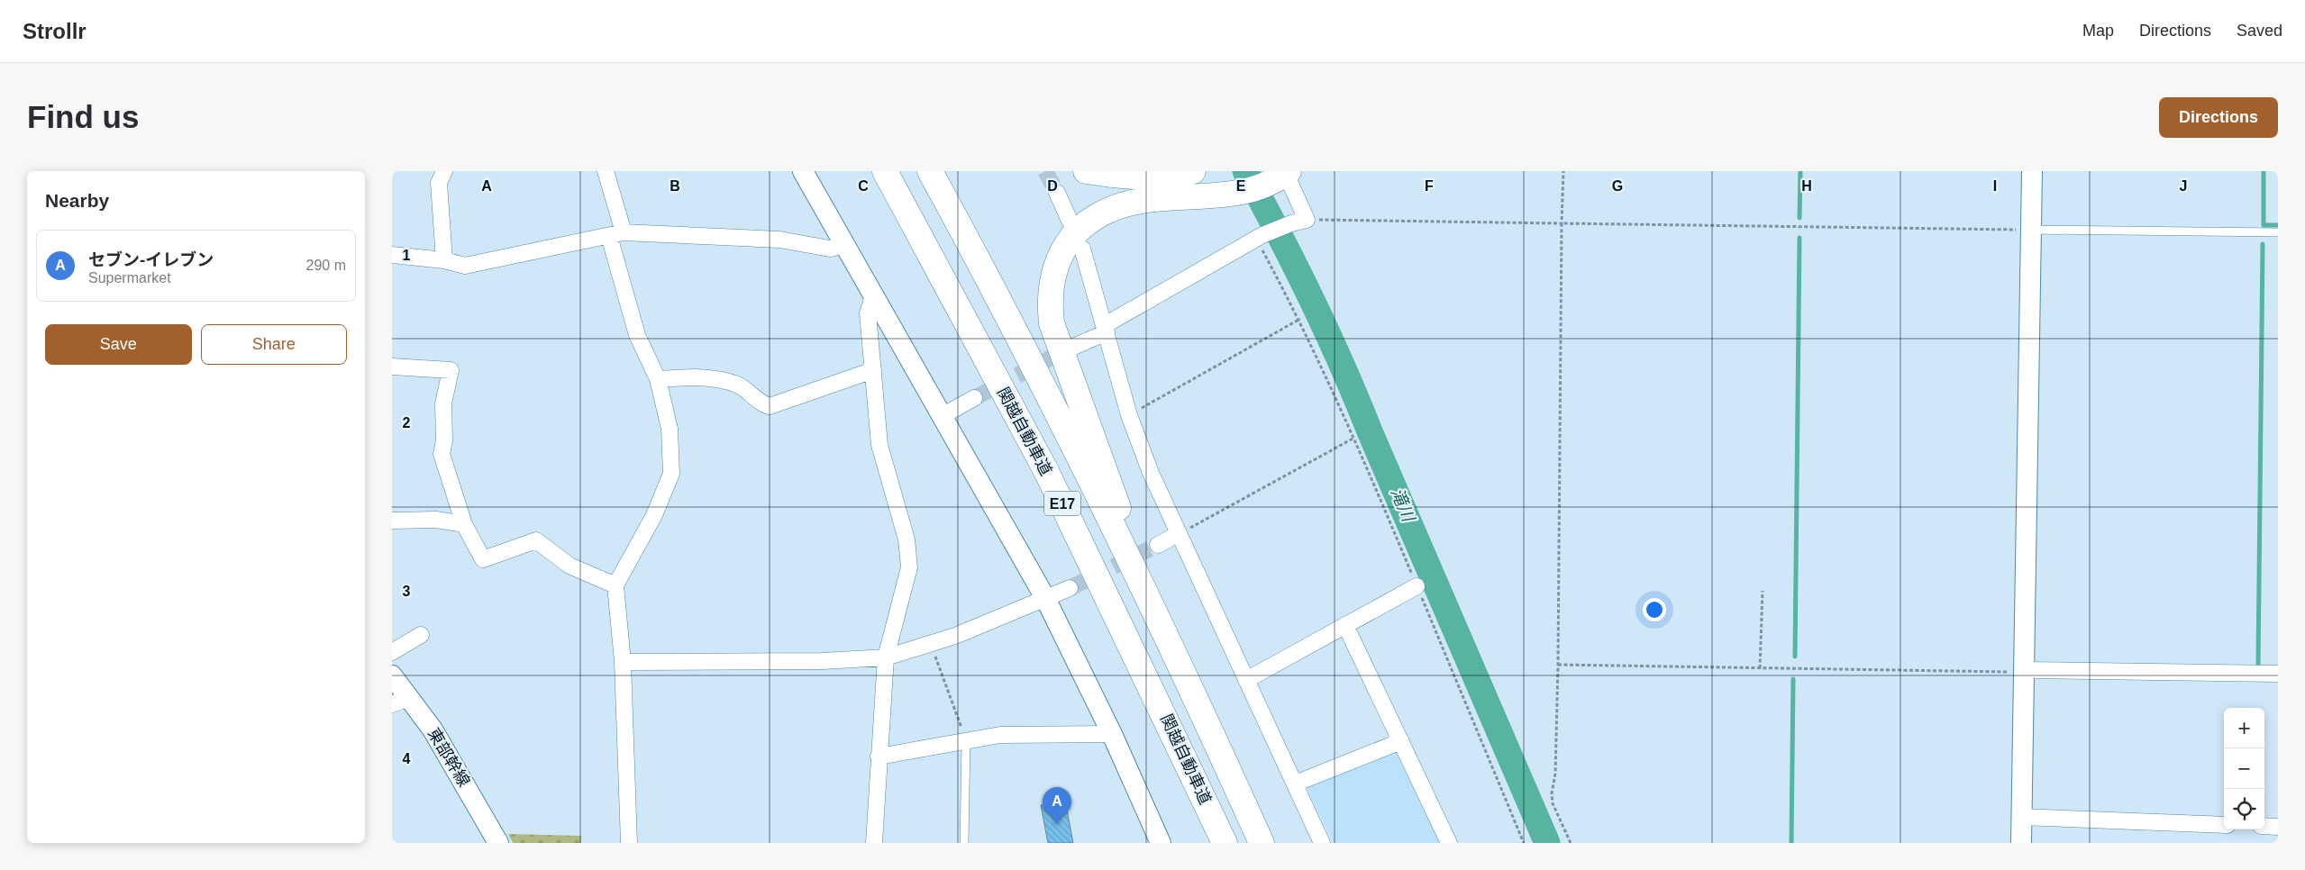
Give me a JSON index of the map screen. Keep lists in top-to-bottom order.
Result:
{
  "streets": {
    "highway": ["関越自動車道", "E17"],
    "street": ["東部幹線"]
  },
  "water": ["滝川"],
  "page": {
    "header": "Strollr",
    "nav": ["Map", "Directions", "Saved"],
    "buttons": [
      "Directions",
      ["Save", "Share"]
    ],
    "title": "Find us",
    "heading": "Nearby",
    "list": [
      {
        "mark": "A",
        "name": "セブン-イレブン",
        "note": "Supermarket",
        "value": "290 m"
      }
    ],
    "map_buttons": ["+", "−"],
    "pins": "A"
  },
  "grid": {
    "columns": [
      "A",
      "B",
      "C",
      "D",
      "E",
      "F",
      "G",
      "H",
      "I",
      "J"
    ],
    "rows": [
      "1",
      "2",
      "3",
      "4"
    ]
  }
}
